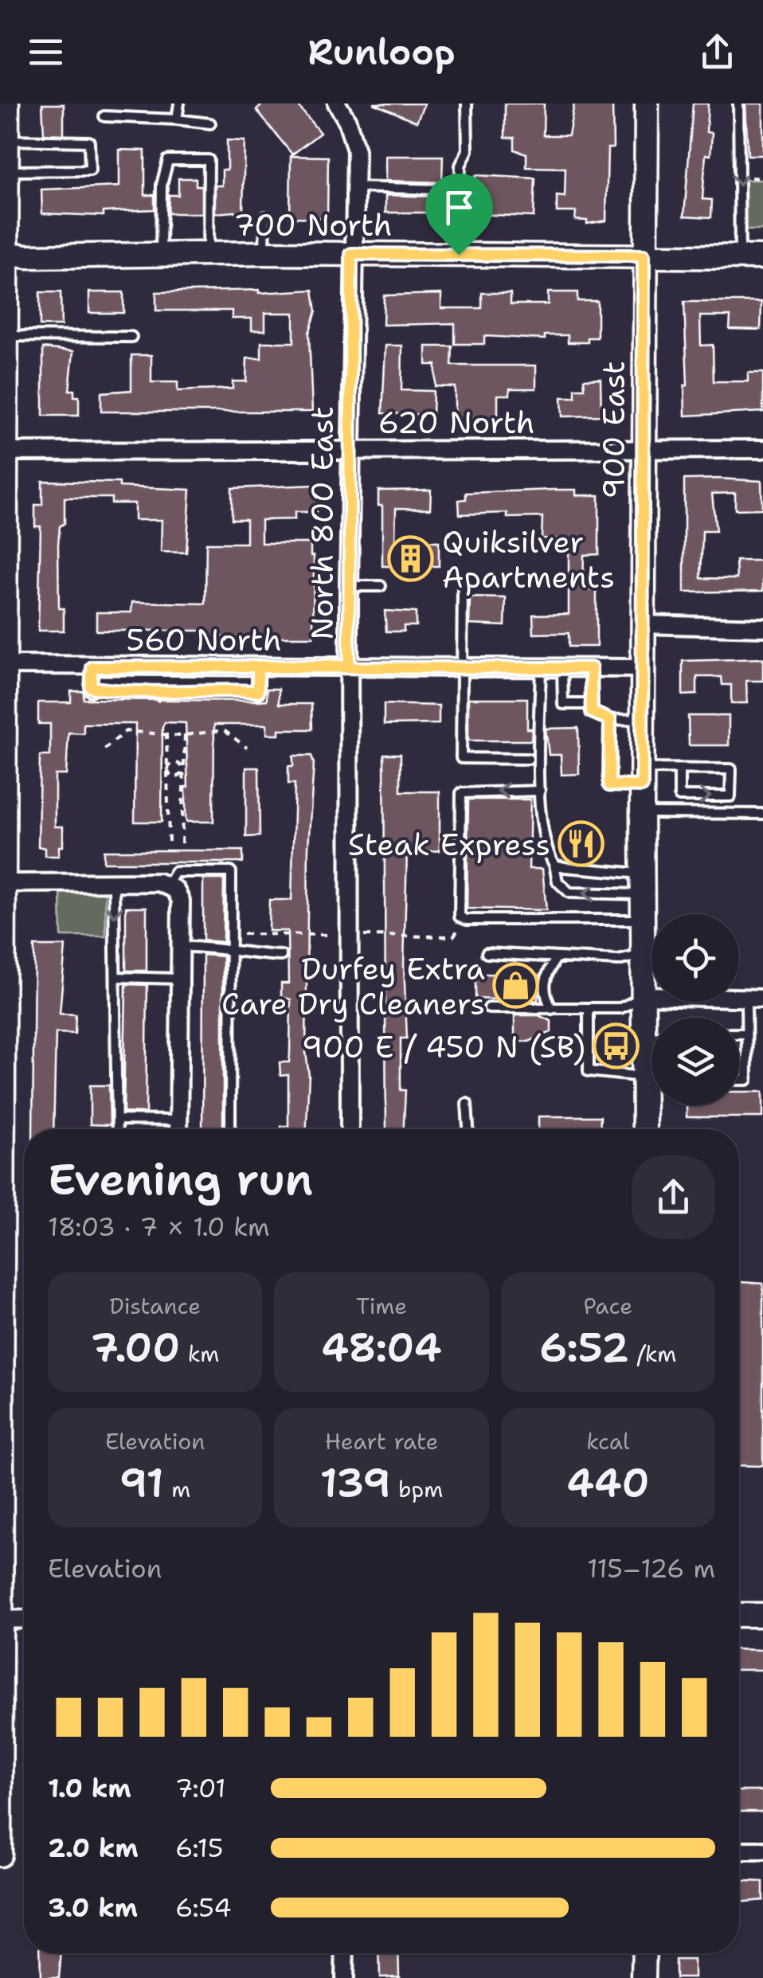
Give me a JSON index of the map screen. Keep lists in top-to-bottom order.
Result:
{
  "streets": {
    "street": [
      "700 North",
      "620 North",
      "900 East",
      "North 800 East",
      "560 North"
    ]
  },
  "crossings": [
    ["700 North", "900 East"],
    ["700 North", "North 800 East"],
    ["620 North", "900 East"],
    ["620 North", "North 800 East"],
    ["900 East", "560 North"],
    ["North 800 East", "560 North"]
  ],
  "places": {
    "building": ["Quiksilver Apartments"],
    "restaurant": ["Steak Express"],
    "shop": ["Durfey Extra Care Dry Cleaners"],
    "bus stop": ["900 E / 450 N (SB)"]
  },
  "page": {
    "header": "Runloop",
    "heading": ["Evening run", "18:03 · 7 × 1.0 km"],
    "stats": [
      ["Distance", "7.00 km"],
      ["Time", "48:04"],
      ["Pace", "6:52 /km"],
      ["Elevation", "91 m"],
      ["Heart rate", "139 bpm"],
      ["kcal", "440"]
    ],
    "chart": ["Elevation", "115–126 m"],
    "list": [
      {
        "name": "1.0 km",
        "note": "7:01"
      },
      {
        "name": "2.0 km",
        "note": "6:15"
      },
      {
        "name": "3.0 km",
        "note": "6:54"
      }
    ]
  }
}
